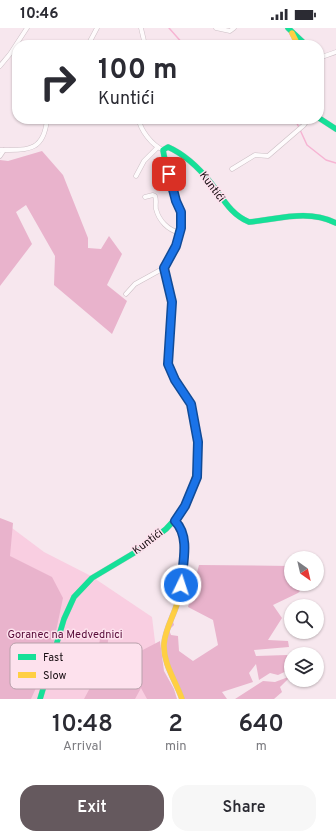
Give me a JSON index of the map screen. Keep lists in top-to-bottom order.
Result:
{
  "streets": {
    "street": ["Kuntići"]
  },
  "parks": ["Goranec na Medvednici"],
  "legend": ["Fast", "Slow"],
  "north": "bottom right",
  "page": {
    "status": "10:46",
    "turn": ["100 m", "Kuntići"],
    "eta": [
      "10:48",
      "Arrival",
      "2",
      "min",
      "640",
      "m"
    ],
    "buttons": ["Exit", "Share"]
  }
}
